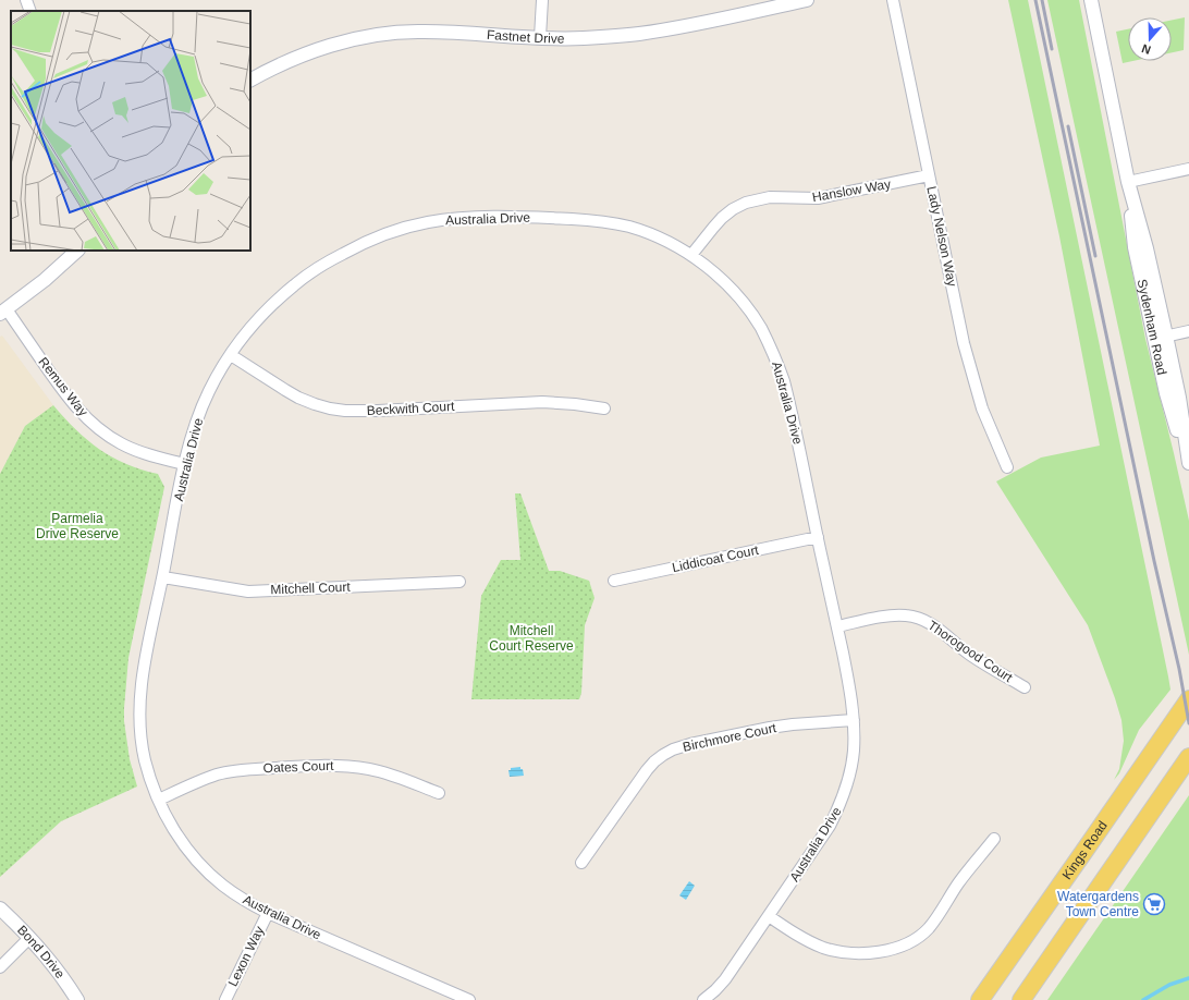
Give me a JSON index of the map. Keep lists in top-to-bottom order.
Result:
{
  "streets": {
    "main road": ["Kings Road"],
    "street": [
      "Fastnet Drive",
      "Hanslow Way",
      "Australia Drive",
      "Lady Nelson Way",
      "Sydenham Road",
      "Remus Way",
      "Beckwith Court",
      "Liddicoat Court",
      "Mitchell Court",
      "Thorogood Court",
      "Birchmore Court",
      "Oates Court",
      "Bond Drive",
      "Lexon Way"
    ]
  },
  "crossings": [
    ["Hanslow Way", "Australia Drive"],
    ["Hanslow Way", "Lady Nelson Way"],
    ["Australia Drive", "Remus Way"],
    ["Australia Drive", "Beckwith Court"],
    ["Australia Drive", "Liddicoat Court"],
    ["Australia Drive", "Mitchell Court"],
    ["Australia Drive", "Thorogood Court"],
    ["Australia Drive", "Birchmore Court"],
    ["Australia Drive", "Oates Court"],
    ["Australia Drive", "Lexon Way"]
  ],
  "parks": ["Parmelia Drive Reserve", "Mitchell Court Reserve"],
  "places": {
    "supermarket": ["Watergardens Town Centre"]
  },
  "north": "bottom"
}
